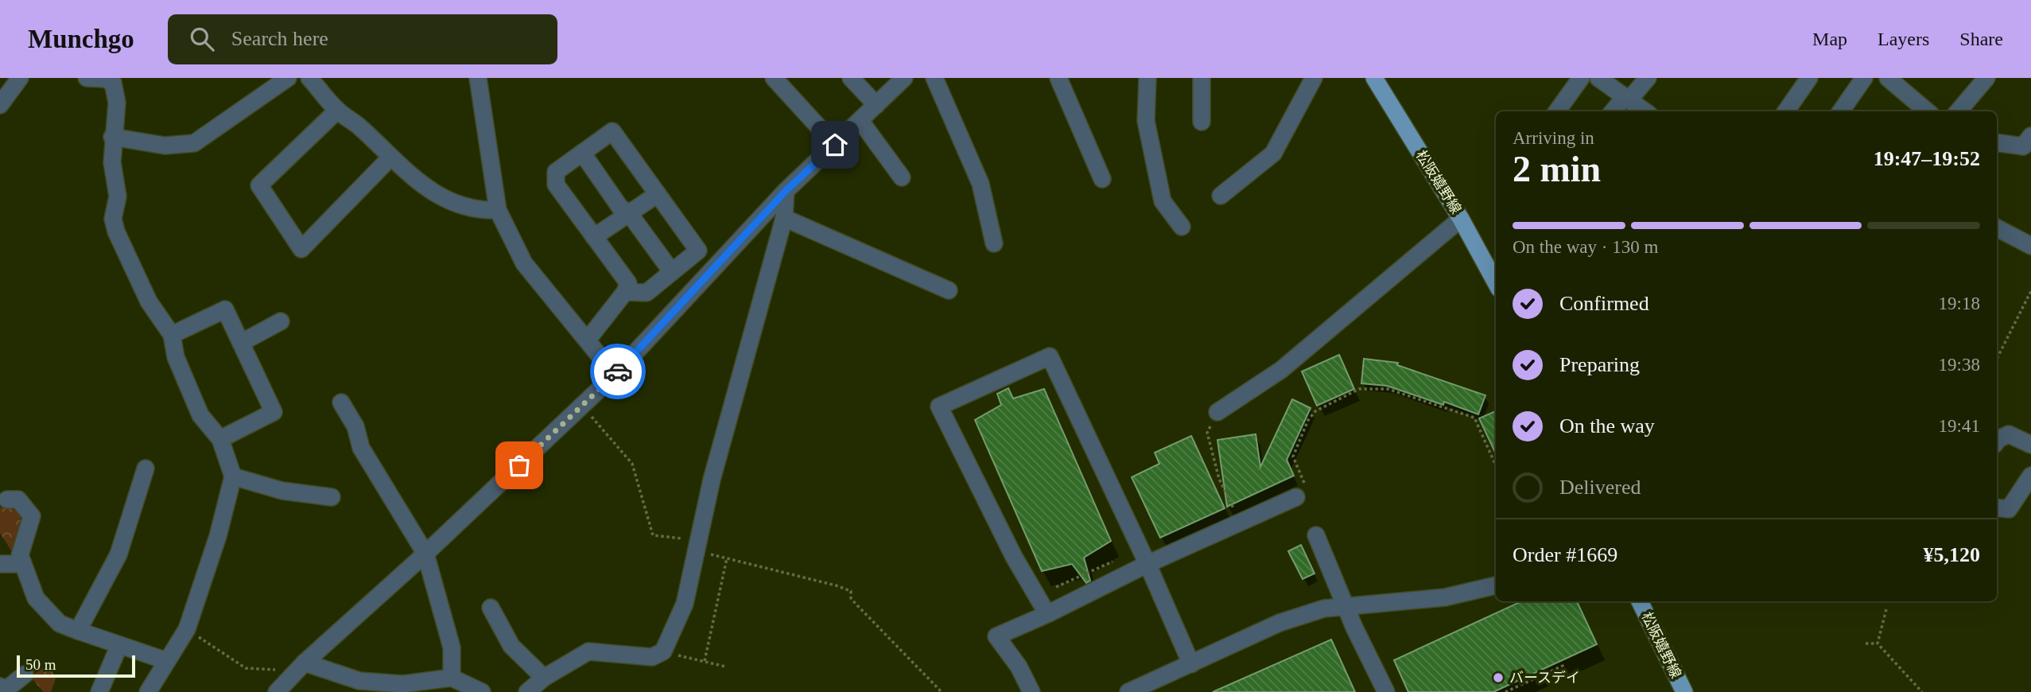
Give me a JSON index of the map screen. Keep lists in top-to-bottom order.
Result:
{
  "streets": {
    "main road": ["松阪嬉野線"]
  },
  "places": ["バースデイ"],
  "scale_bar": "50 m",
  "page": {
    "header": "Munchgo",
    "search": "Search here",
    "nav": ["Map", "Layers", "Share"],
    "heading": ["2 min", "Arriving in", "19:47–19:52"],
    "panel": ["Order #1669", "¥5,120"],
    "bar": "On the way · 130 m",
    "list": [
      ["Confirmed", "19:18"],
      ["Preparing", "19:38"],
      ["On the way", "19:41"],
      "Delivered"
    ],
    "scale": "50 m"
  }
}
